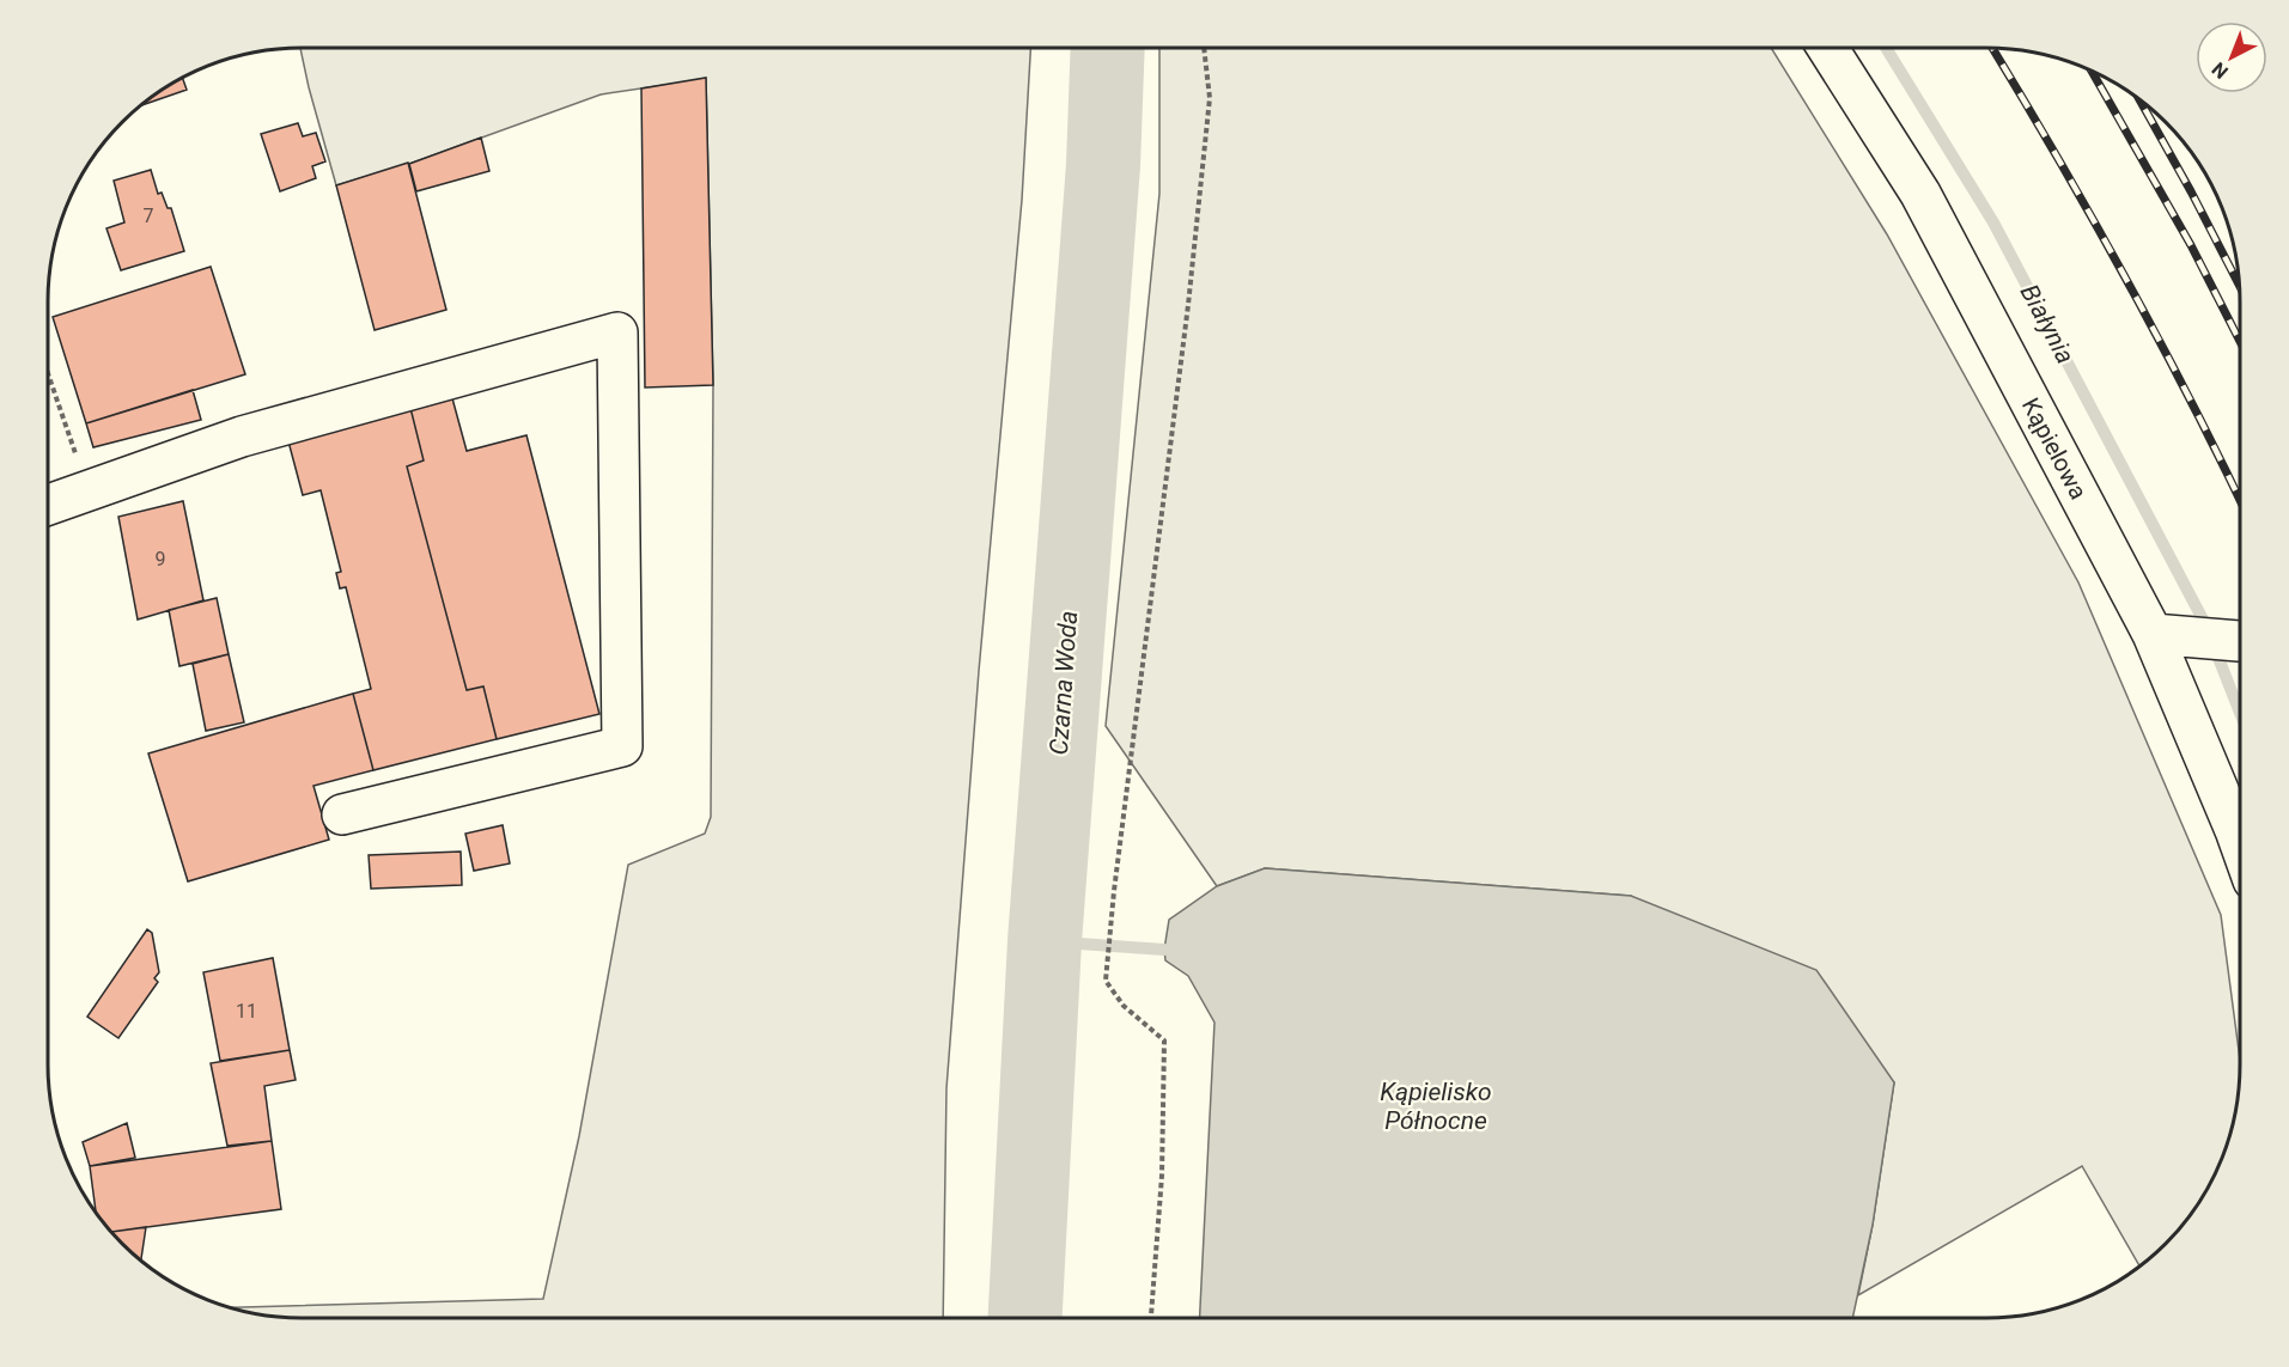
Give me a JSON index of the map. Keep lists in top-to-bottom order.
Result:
{
  "streets": {
    "street": ["Kąpielowa"]
  },
  "water": ["Białynia", "Czarna Woda", "Kąpielisko Północne"],
  "house_numbers": ["7", "9", "11"],
  "north": "bottom left"
}
